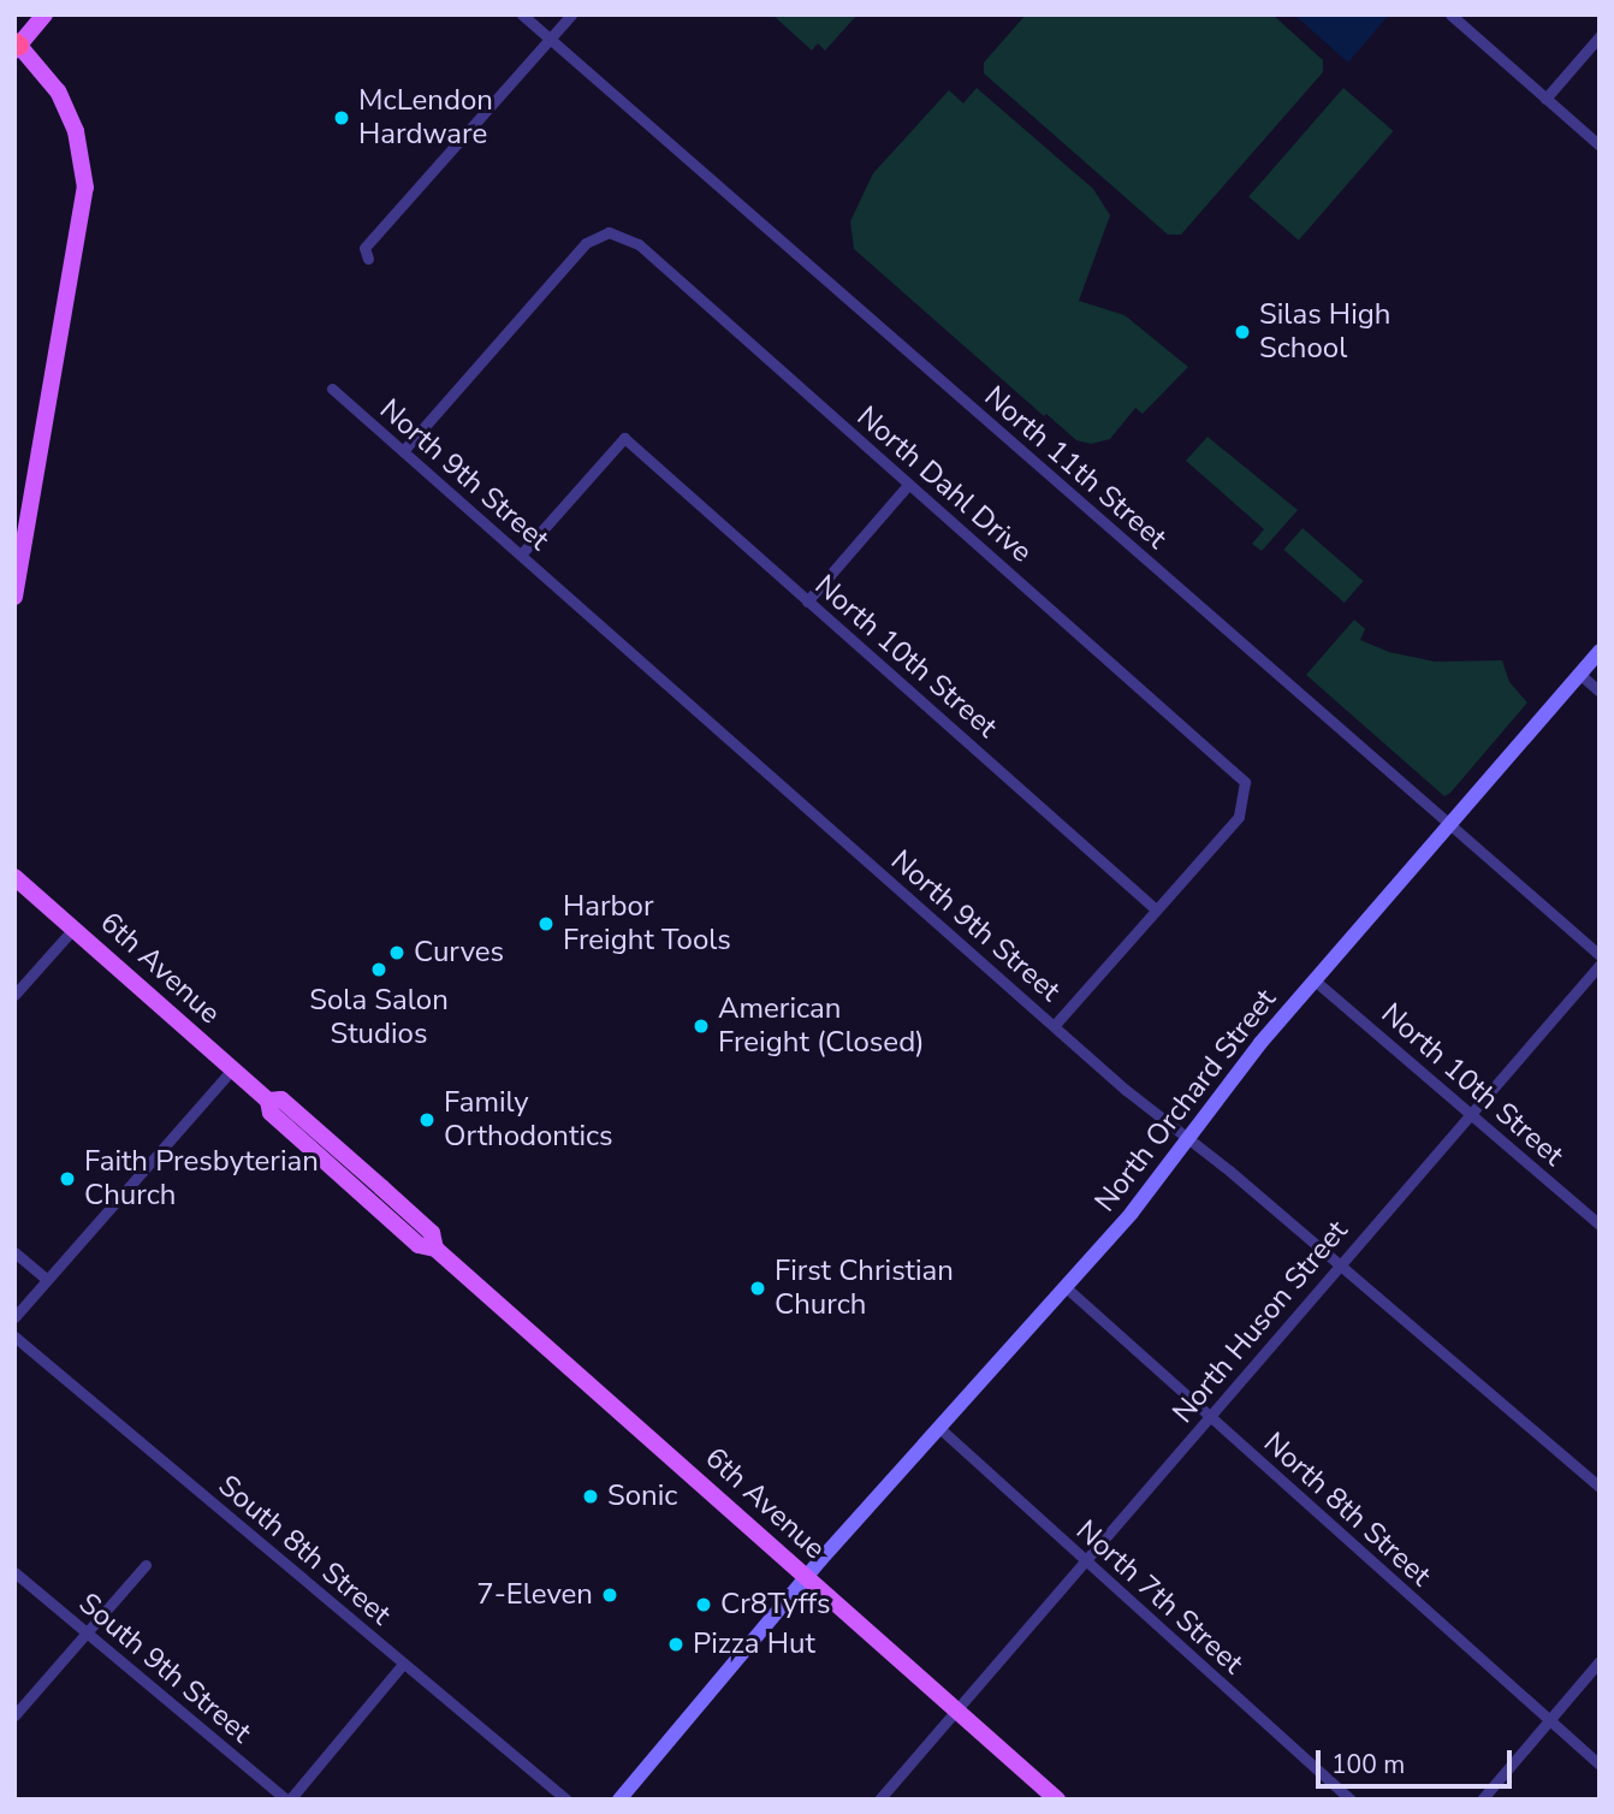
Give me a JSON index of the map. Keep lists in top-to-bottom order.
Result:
{
  "streets": {
    "main road": ["6th Avenue"],
    "street": [
      "North 11th Street",
      "North 9th Street",
      "North Dahl Drive",
      "North 10th Street",
      "North Orchard Street",
      "North Huson Street",
      "North 8th Street",
      "South 8th Street",
      "North 7th Street",
      "South 9th Street"
    ]
  },
  "crossings": [
    ["North 11th Street", "North Orchard Street"],
    ["North 9th Street", "North Dahl Drive"],
    ["North 9th Street", "North 10th Street"],
    ["North 9th Street", "North Orchard Street"],
    ["North 9th Street", "North Huson Street"],
    ["North Dahl Drive", "North 10th Street"],
    ["North 10th Street", "North Orchard Street"],
    ["North 10th Street", "North Huson Street"],
    ["6th Avenue", "North Orchard Street"],
    ["6th Avenue", "North Huson Street"],
    ["North Orchard Street", "North 8th Street"],
    ["North Orchard Street", "North 7th Street"],
    ["North Huson Street", "North 8th Street"],
    ["North Huson Street", "North 7th Street"]
  ],
  "places": [
    "McLendon Hardware",
    "Silas High School",
    "Harbor Freight Tools",
    "Curves",
    "Sola Salon Studios",
    "American Freight (Closed)",
    "Family Orthodontics",
    "Faith Presbyterian Church",
    "First Christian Church",
    "Sonic",
    "7-Eleven",
    "Cr8Tyffs",
    "Pizza Hut"
  ],
  "scale_bar": "100 m"
}
